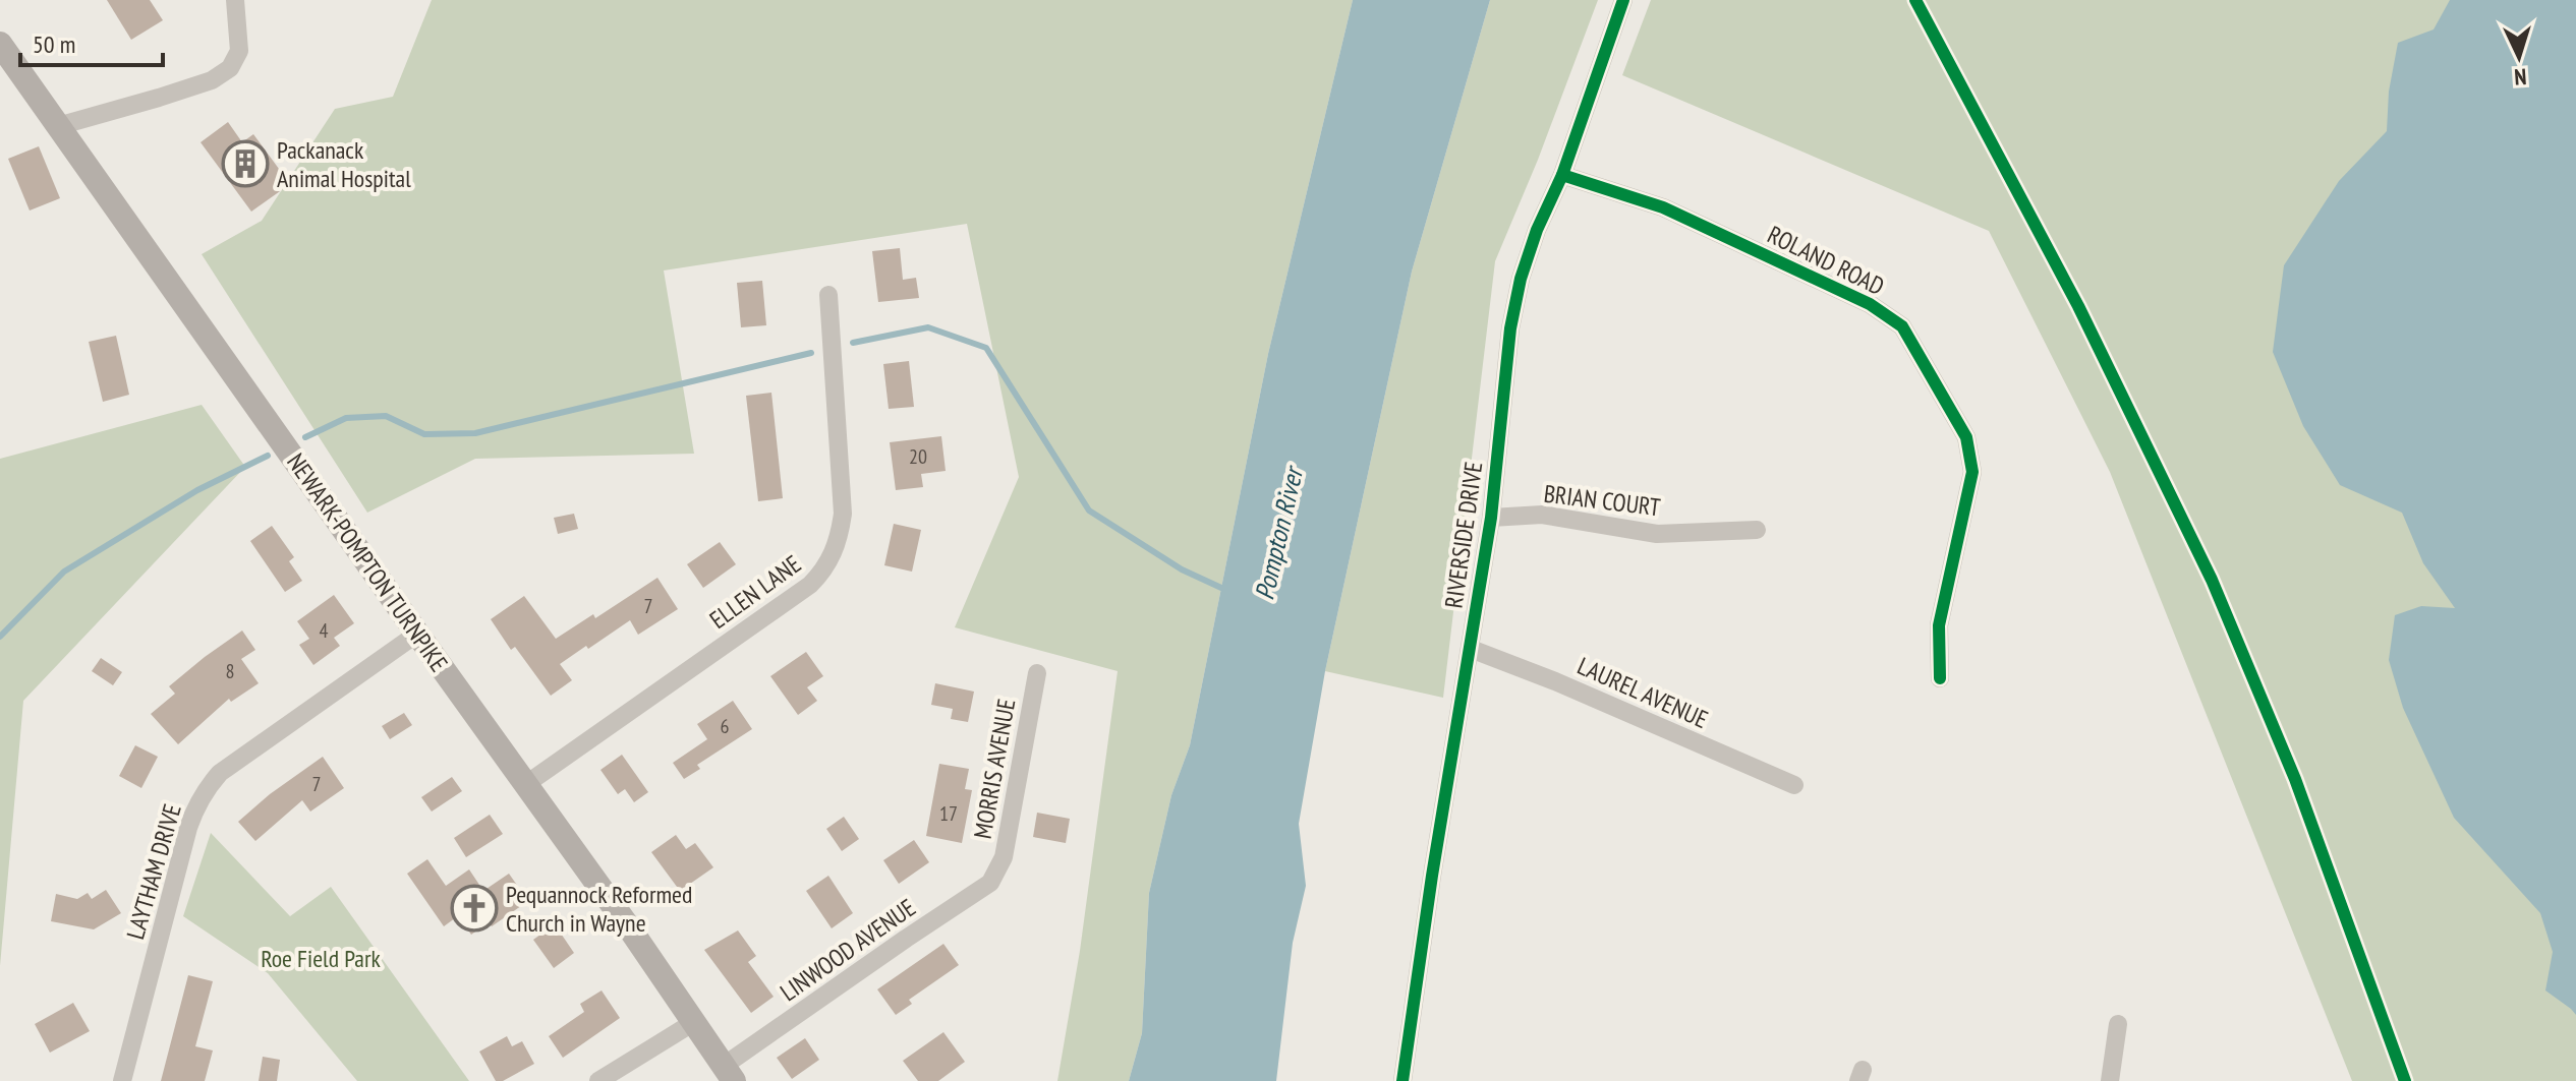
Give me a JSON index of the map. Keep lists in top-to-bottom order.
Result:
{
  "streets": {
    "main road": ["NEWARK-POMPTON TURNPIKE"],
    "street": [
      "ROLAND ROAD",
      "BRIAN COURT",
      "RIVERSIDE DRIVE",
      "ELLEN LANE",
      "LAUREL AVENUE",
      "MORRIS AVENUE",
      "LAYTHAM DRIVE",
      "LINWOOD AVENUE"
    ]
  },
  "crossings": [
    ["ROLAND ROAD", "RIVERSIDE DRIVE"],
    ["BRIAN COURT", "RIVERSIDE DRIVE"],
    ["RIVERSIDE DRIVE", "LAUREL AVENUE"],
    ["NEWARK-POMPTON TURNPIKE", "ELLEN LANE"],
    ["NEWARK-POMPTON TURNPIKE", "LAYTHAM DRIVE"],
    ["NEWARK-POMPTON TURNPIKE", "LINWOOD AVENUE"],
    ["MORRIS AVENUE", "LINWOOD AVENUE"]
  ],
  "water": ["Pompton River"],
  "parks": ["Roe Field Park"],
  "places": {
    "building": ["Packanack Animal Hospital"],
    "church": ["Pequannock Reformed Church in Wayne"]
  },
  "house_numbers": [
    "20",
    "7",
    "4",
    "8",
    "6",
    "7",
    "17"
  ],
  "scale_bar": "50 m",
  "north": "bottom"
}
